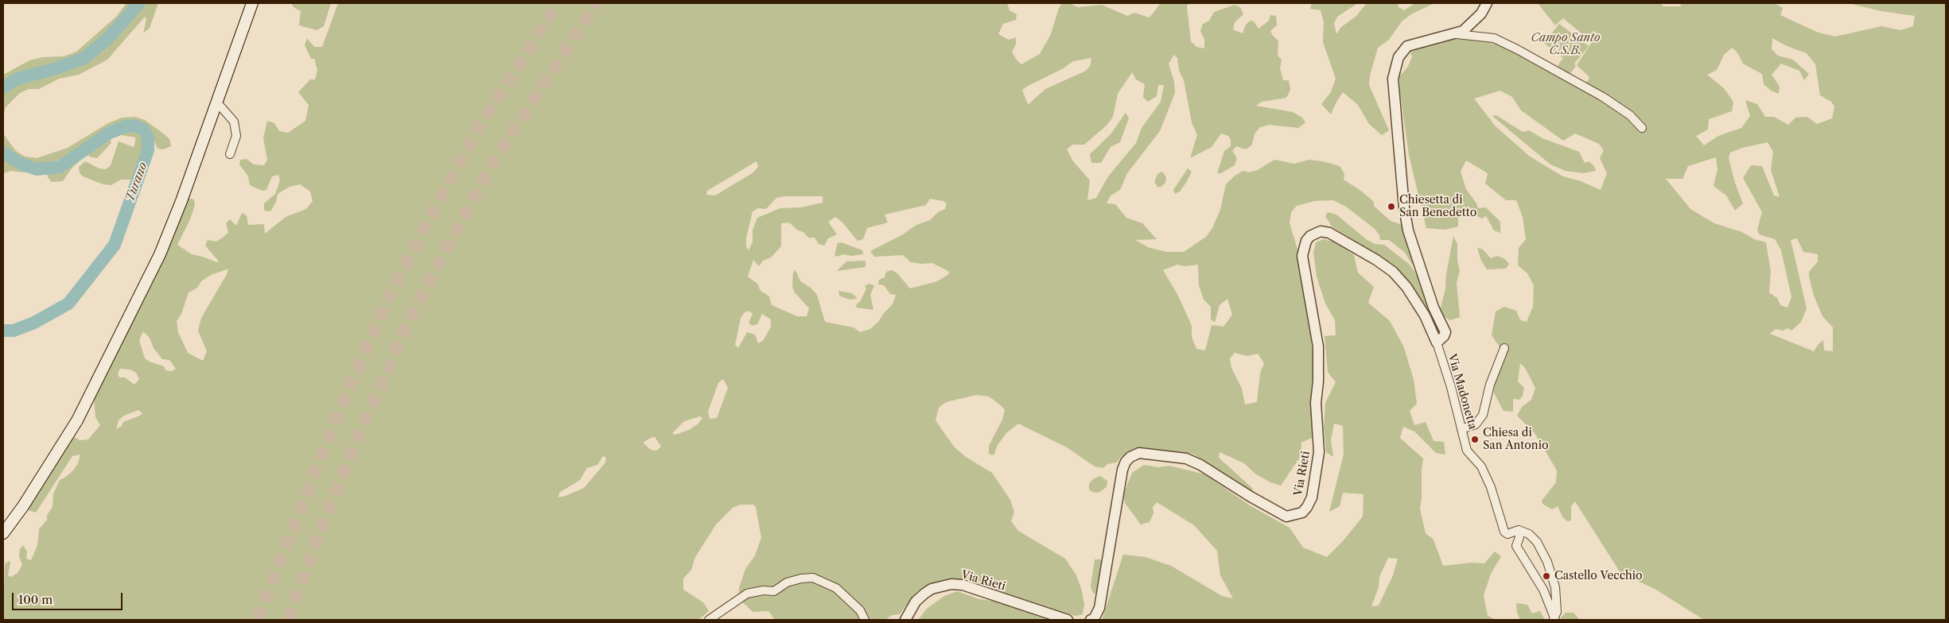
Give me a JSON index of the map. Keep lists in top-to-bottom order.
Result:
{
  "streets": {
    "street": ["Via Madonetta", "Via Rieti"]
  },
  "crossings": [
    ["Via Madonetta", "Via Rieti"]
  ],
  "water": ["Turano"],
  "parks": ["Campo Santo C.S.B."],
  "places": ["Chiesetta di San Benedetto", "Chiesa di San Antonio", "Castello Vecchio"],
  "scale_bar": "100 m"
}
